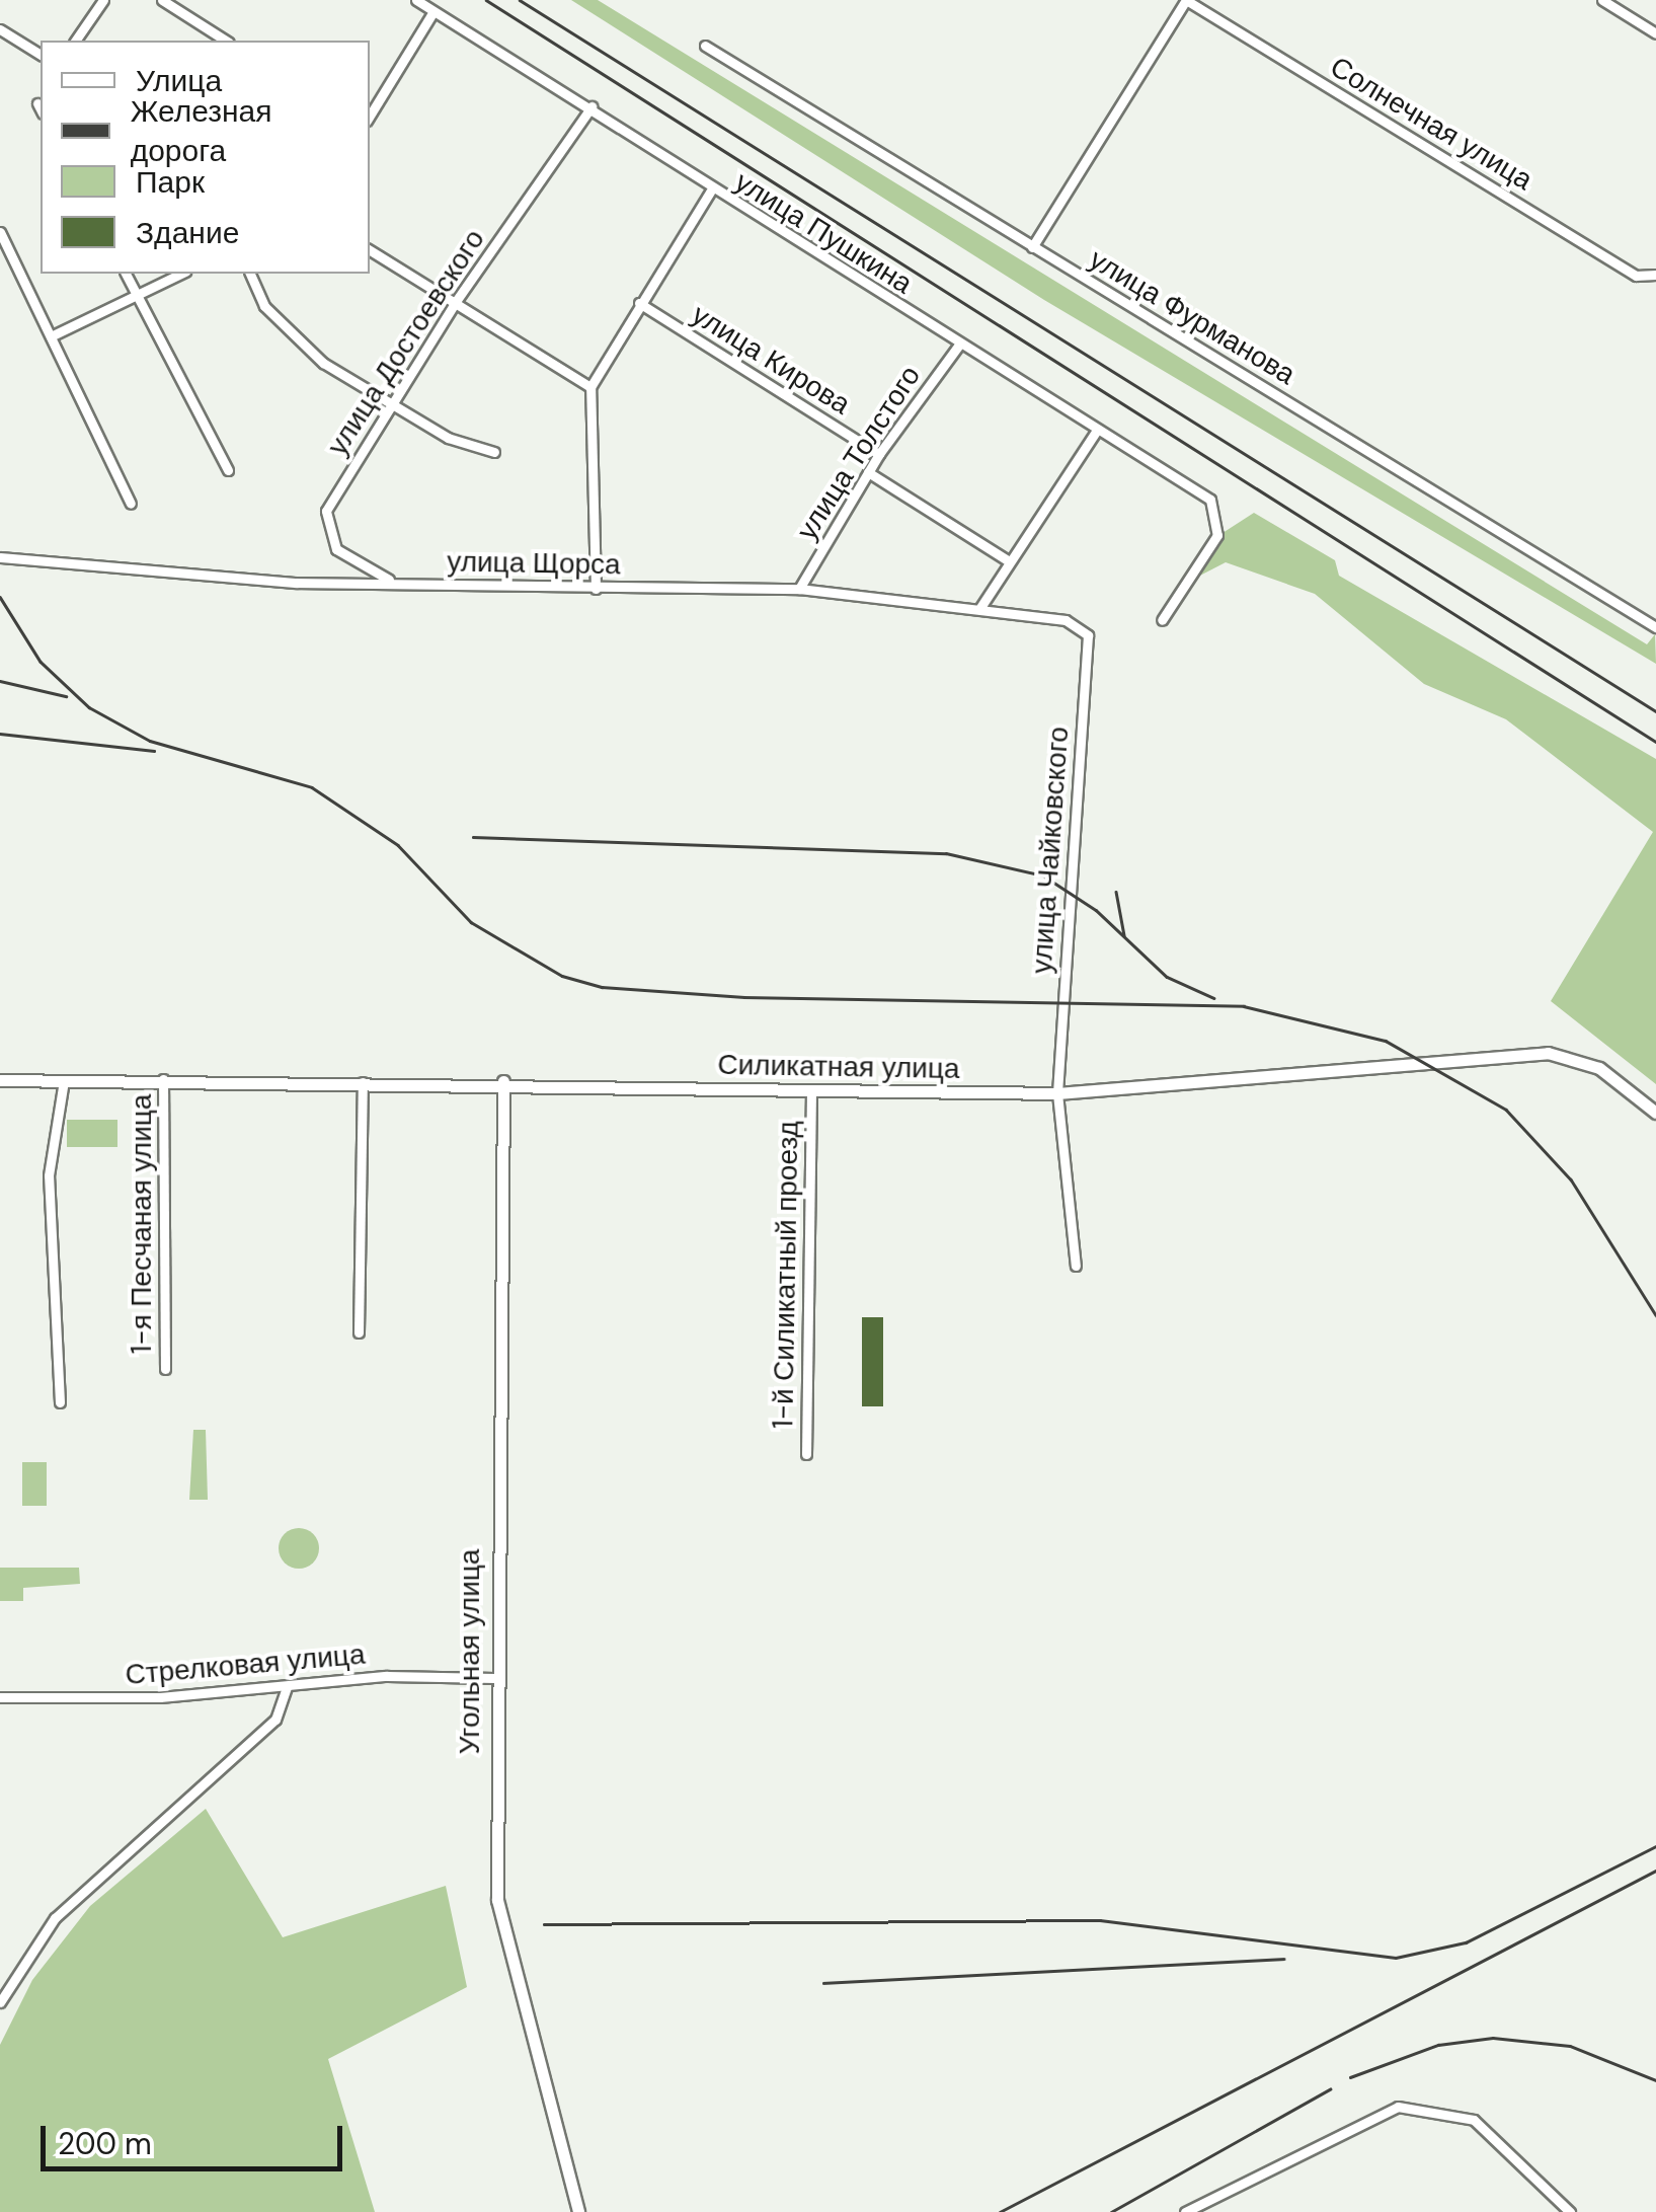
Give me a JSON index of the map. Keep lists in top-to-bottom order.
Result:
{
  "streets": {
    "street": [
      "Солнечная улица",
      "улица Пушкина",
      "улица Фурманова",
      "улица Достоевского",
      "улица Кирова",
      "улица Толстого",
      "улица Щорса",
      "улица Чайковского",
      "Силикатная улица",
      "1-я Песчаная улица",
      "1-й Силикатный проезд",
      "Угольная улица",
      "Стрелковая улица"
    ]
  },
  "crossings": [
    ["улица Пушкина", "улица Достоевского"],
    ["улица Пушкина", "улица Толстого"],
    ["улица Достоевского", "улица Щорса"],
    ["улица Кирова", "улица Толстого"],
    ["улица Толстого", "улица Щорса"],
    ["улица Щорса", "улица Чайковского"],
    ["улица Чайковского", "Силикатная улица"],
    ["Силикатная улица", "1-я Песчаная улица"],
    ["Силикатная улица", "1-й Силикатный проезд"],
    ["Силикатная улица", "Угольная улица"],
    ["Угольная улица", "Стрелковая улица"]
  ],
  "legend": [
    "Улица",
    "Железная дорога",
    "Парк",
    "Здание"
  ],
  "scale_bar": "200 m"
}
